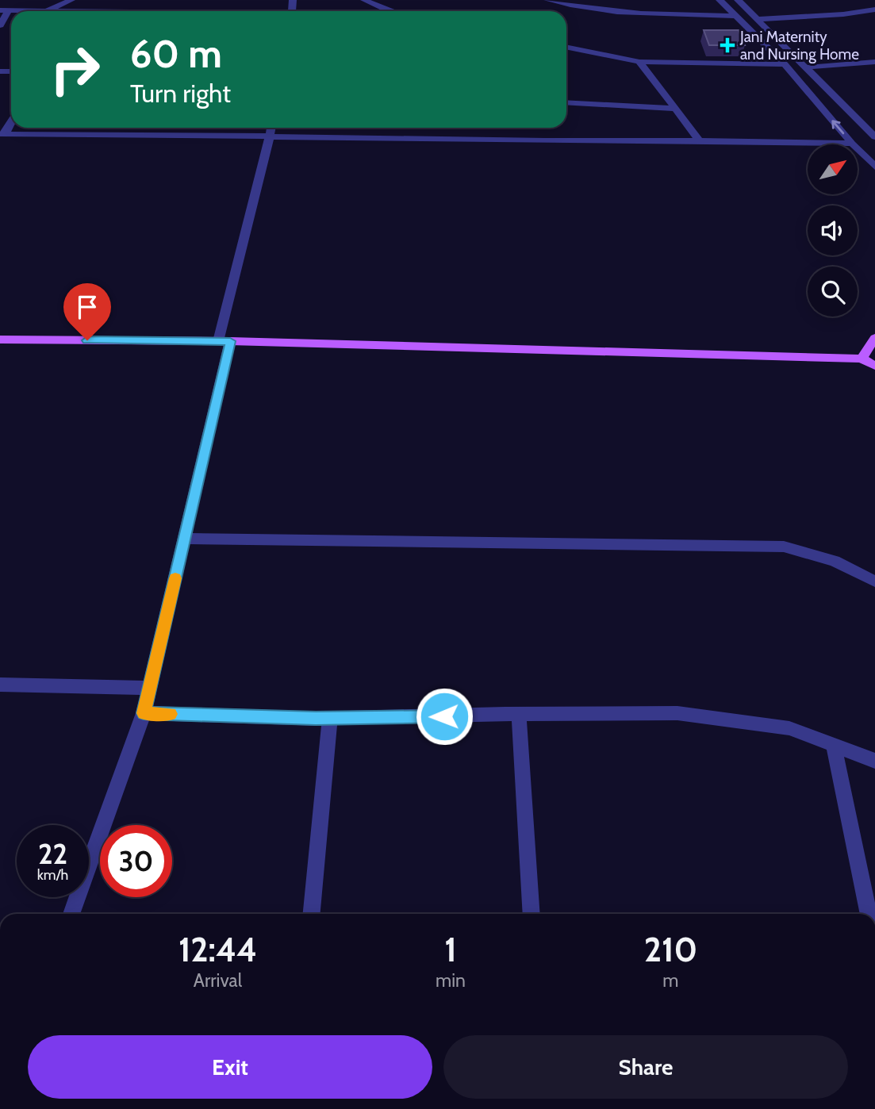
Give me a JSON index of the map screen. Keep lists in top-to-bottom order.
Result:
{
  "places": {
    "health": ["Jani Maternity and Nursing Home"]
  },
  "north": "top right",
  "page": {
    "turn": ["60 m", "Turn right"],
    "speed": "22 km/h",
    "limit": "30",
    "eta": [
      "12:44",
      "Arrival",
      "1",
      "min",
      "210",
      "m"
    ],
    "buttons": ["Exit", "Share"]
  }
}
